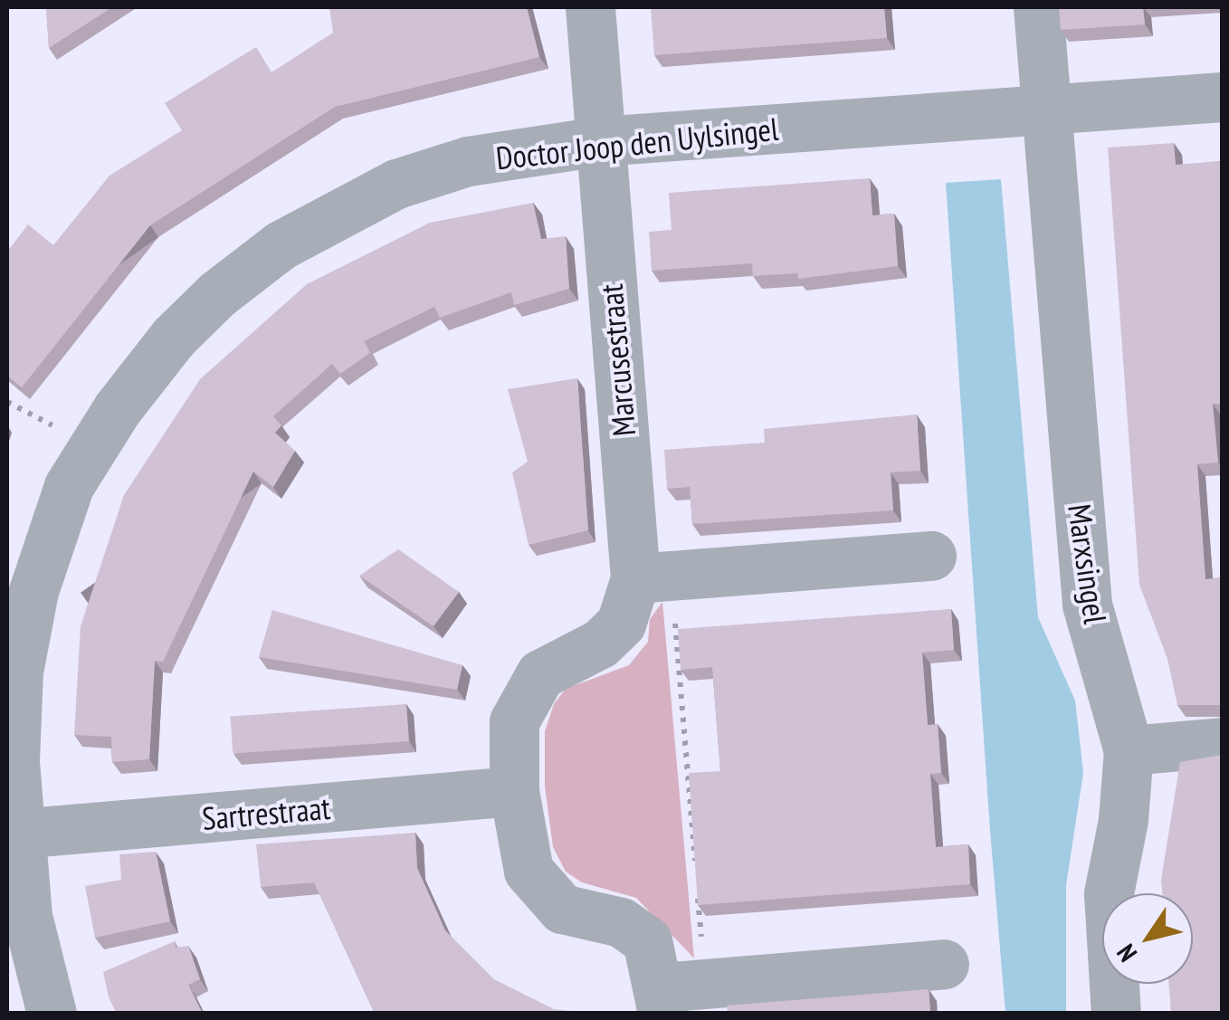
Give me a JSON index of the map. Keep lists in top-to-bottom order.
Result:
{
  "streets": {
    "street": [
      "Doctor Joop den Uylsingel",
      "Marcusestraat",
      "Marxsingel",
      "Sartrestraat"
    ]
  },
  "crossings": [
    ["Doctor Joop den Uylsingel", "Marcusestraat"],
    ["Doctor Joop den Uylsingel", "Marxsingel"],
    ["Doctor Joop den Uylsingel", "Sartrestraat"],
    ["Marcusestraat", "Sartrestraat"]
  ],
  "north": "bottom left"
}
